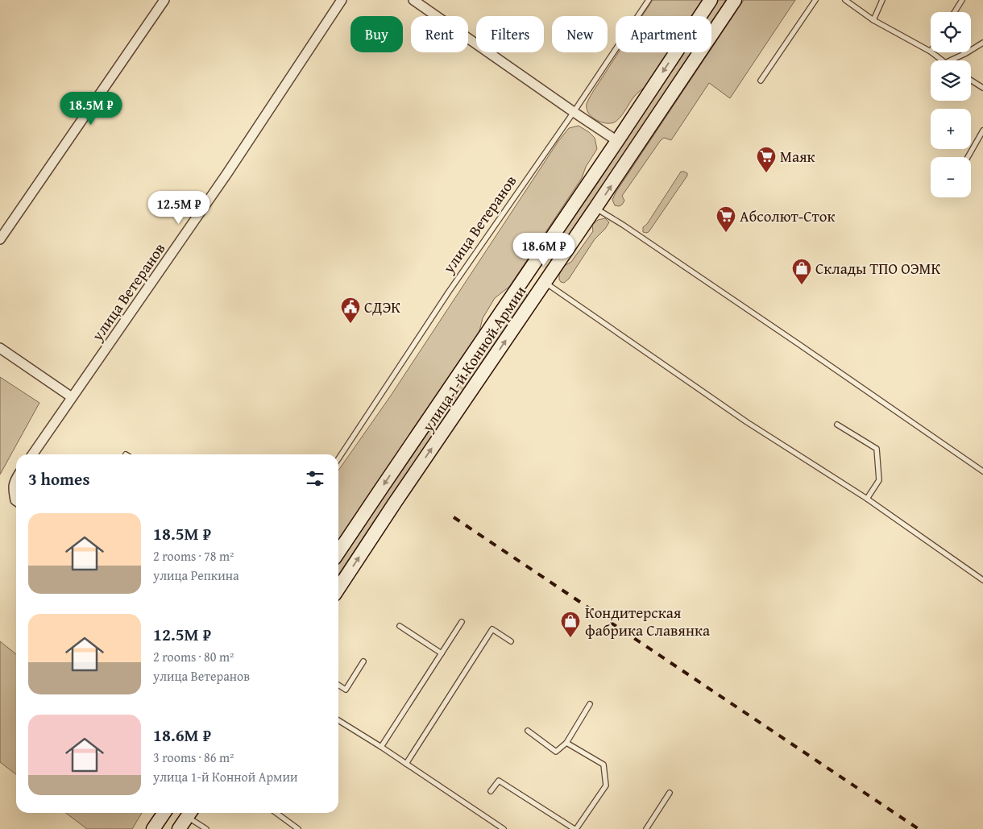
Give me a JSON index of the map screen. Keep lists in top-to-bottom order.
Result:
{
  "streets": {
    "main road": ["улица 1-й Конной Армии"],
    "street": ["улица Ветеранов"]
  },
  "places": {
    "supermarket": ["Маяк", "Абсолют-Сток"],
    "shop": ["Склады ТПО ОЭМК", "Кондитерская фабрика Славянка"],
    "public building": ["СДЭК"]
  },
  "page": {
    "map_buttons": ["+", "−"],
    "chip": [
      "Buy",
      "Rent",
      "Filters",
      "New",
      "Apartment"
    ],
    "price": ["18.5M ₽", "12.5M ₽", "18.6M ₽"],
    "heading": "3 homes",
    "list": [
      {
        "name": "18.5M ₽",
        "note": "2 rooms · 78 m² · улица Репкина"
      },
      {
        "name": "12.5M ₽",
        "note": "2 rooms · 80 m² · улица Ветеранов"
      },
      {
        "name": "18.6M ₽",
        "note": "3 rooms · 86 m² · улица 1-й Конной Армии"
      }
    ]
  }
}
